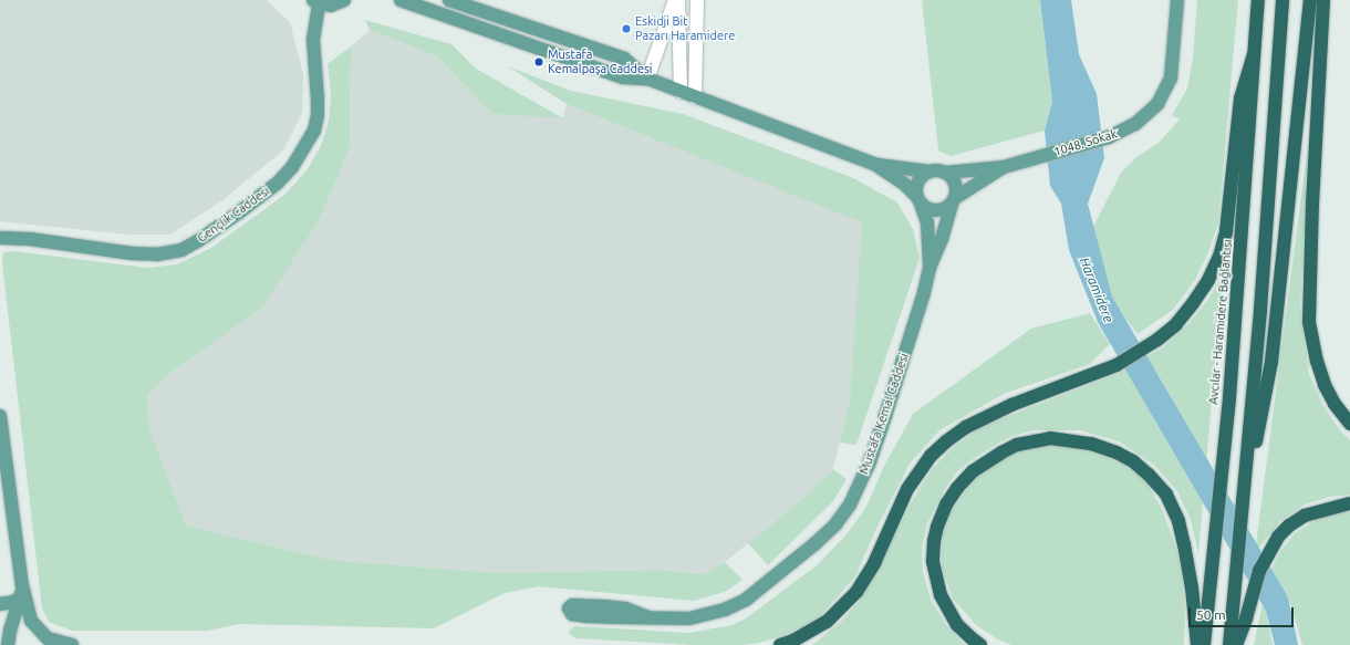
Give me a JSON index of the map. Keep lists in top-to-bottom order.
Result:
{
  "streets": {
    "highway": ["Avcılar - Haramidere Bağlantısı"],
    "main road": ["1048. Sokak", "Gençlik Caddesi", "Mustafa Kemal Caddesi"]
  },
  "crossings": [
    ["1048. Sokak", "Mustafa Kemal Caddesi"]
  ],
  "water": ["Haramidere"],
  "places": ["Eskidji Bit Pazarı Haramidere", "Mustafa Kemalpaşa Caddesi"],
  "scale_bar": "50 m"
}
